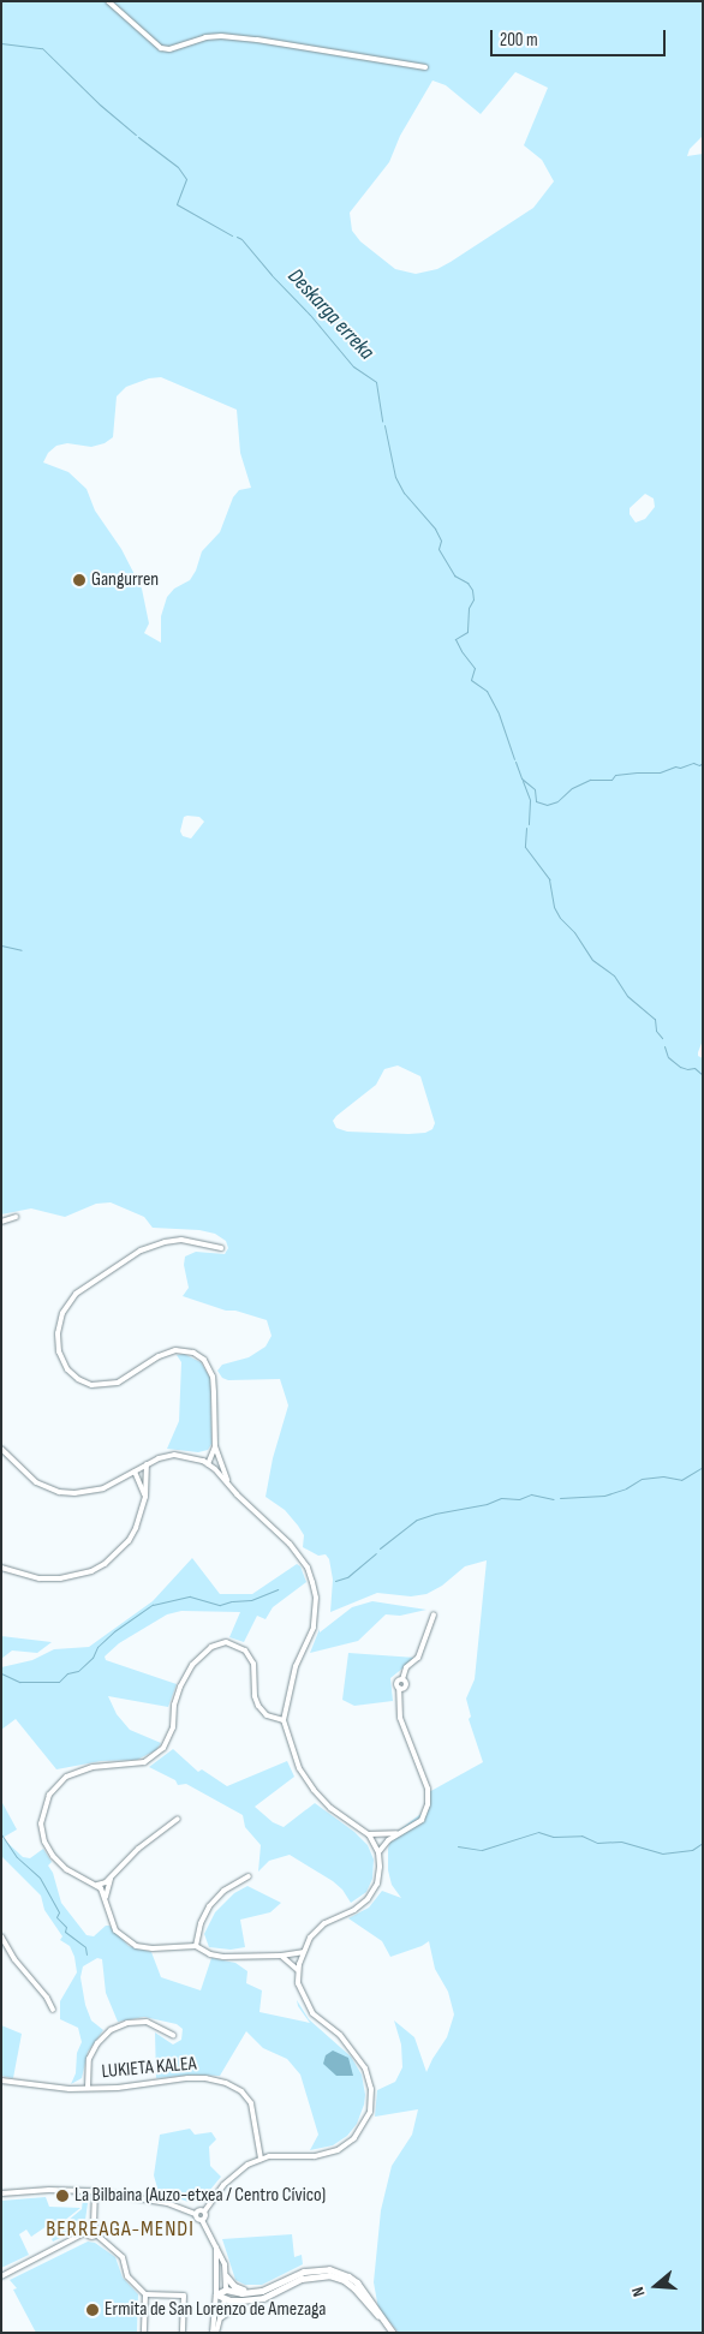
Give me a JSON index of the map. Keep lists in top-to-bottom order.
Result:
{
  "streets": {
    "street": ["LUKIETA KALEA"]
  },
  "districts": ["BERREAGA-MENDI"],
  "water": ["Deskarga erreka"],
  "places": ["Gangurren", "La Bilbaina (Auzo-etxea / Centro Cívico)", "Ermita de San Lorenzo de Amezaga"],
  "scale_bar": "200 m",
  "north": "left"
}
